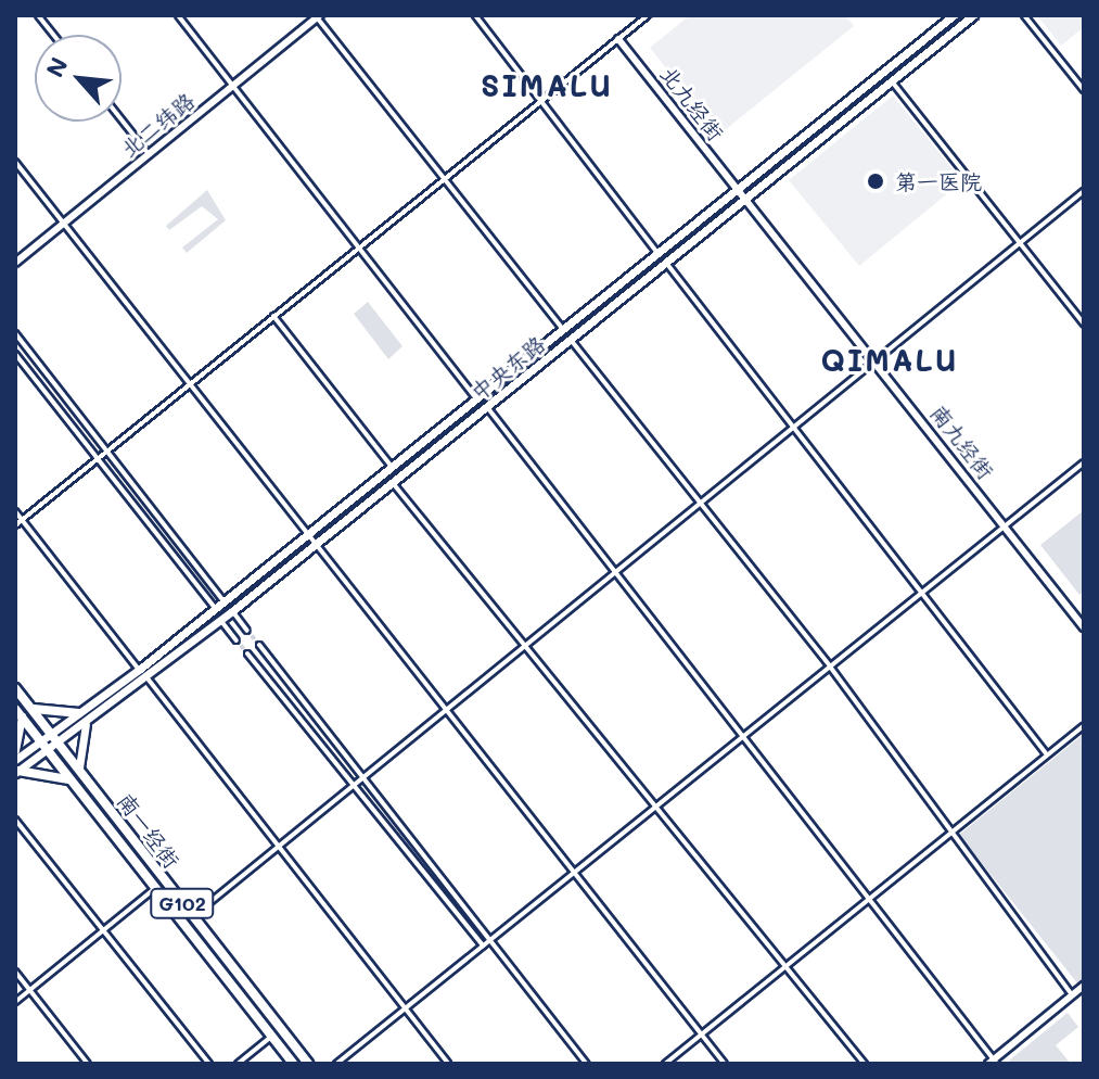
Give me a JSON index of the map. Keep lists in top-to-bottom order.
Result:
{
  "streets": {
    "highway": ["南一经街", "G102"],
    "main road": ["中央东路"],
    "street": ["北九经街", "北二纬路", "南九经街"]
  },
  "crossings": [
    ["北九经街", "中央东路"],
    ["北九经街", "南九经街"],
    ["中央东路", "南九经街"],
    ["中央东路", "南一经街"],
    ["中央东路", "G102"],
    ["南一经街", "G102"]
  ],
  "districts": ["SIMALU", "QIMALU"],
  "places": ["第一医院"],
  "north": "top left"
}
